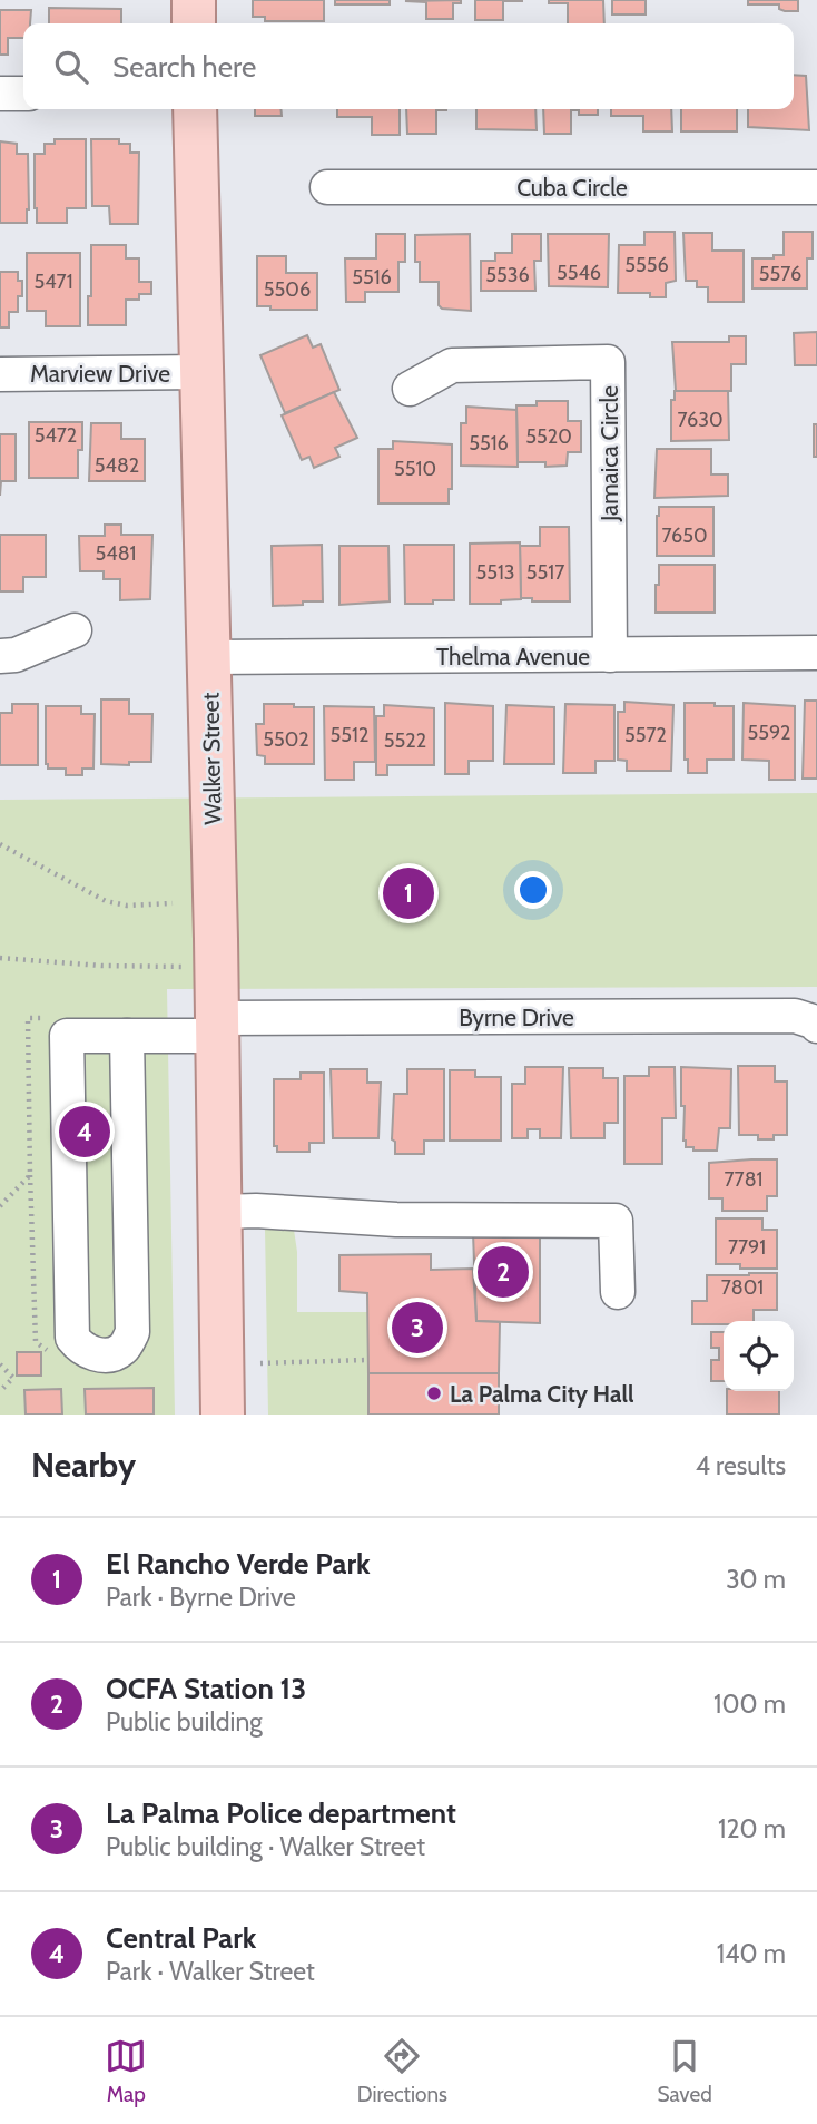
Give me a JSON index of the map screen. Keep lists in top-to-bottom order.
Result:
{
  "streets": {
    "main road": ["Walker Street"],
    "street": [
      "Cuba Circle",
      "Marview Drive",
      "Jamaica Circle",
      "Thelma Avenue",
      "Byrne Drive"
    ]
  },
  "crossings": [
    ["Marview Drive", "Walker Street"],
    ["Jamaica Circle", "Thelma Avenue"],
    ["Thelma Avenue", "Walker Street"],
    ["Walker Street", "Byrne Drive"]
  ],
  "places": ["La Palma City Hall"],
  "house_numbers": [
    "5556",
    "5546",
    "5576",
    "5536",
    "5516",
    "5471",
    "5506",
    "7630",
    "5472",
    "5520",
    "5516",
    "5482",
    "5510",
    "7650",
    "5481",
    "5513",
    "5517",
    "5592",
    "5512",
    "5572",
    "5502",
    "5522",
    "7781",
    "7791",
    "7801"
  ],
  "page": {
    "search": "Search here",
    "pins": [
      "1",
      "4",
      "2",
      "3"
    ],
    "heading": ["Nearby", "4 results"],
    "list": [
      {
        "mark": "1",
        "name": "El Rancho Verde Park",
        "note": "Park · Byrne Drive",
        "value": "30 m"
      },
      {
        "mark": "2",
        "name": "OCFA Station 13",
        "note": "Public building",
        "value": "100 m"
      },
      {
        "mark": "3",
        "name": "La Palma Police department",
        "note": "Public building · Walker Street",
        "value": "120 m"
      },
      {
        "mark": "4",
        "name": "Central Park",
        "note": "Park · Walker Street",
        "value": "140 m"
      }
    ],
    "nav": ["Map", "Directions", "Saved"]
  }
}
